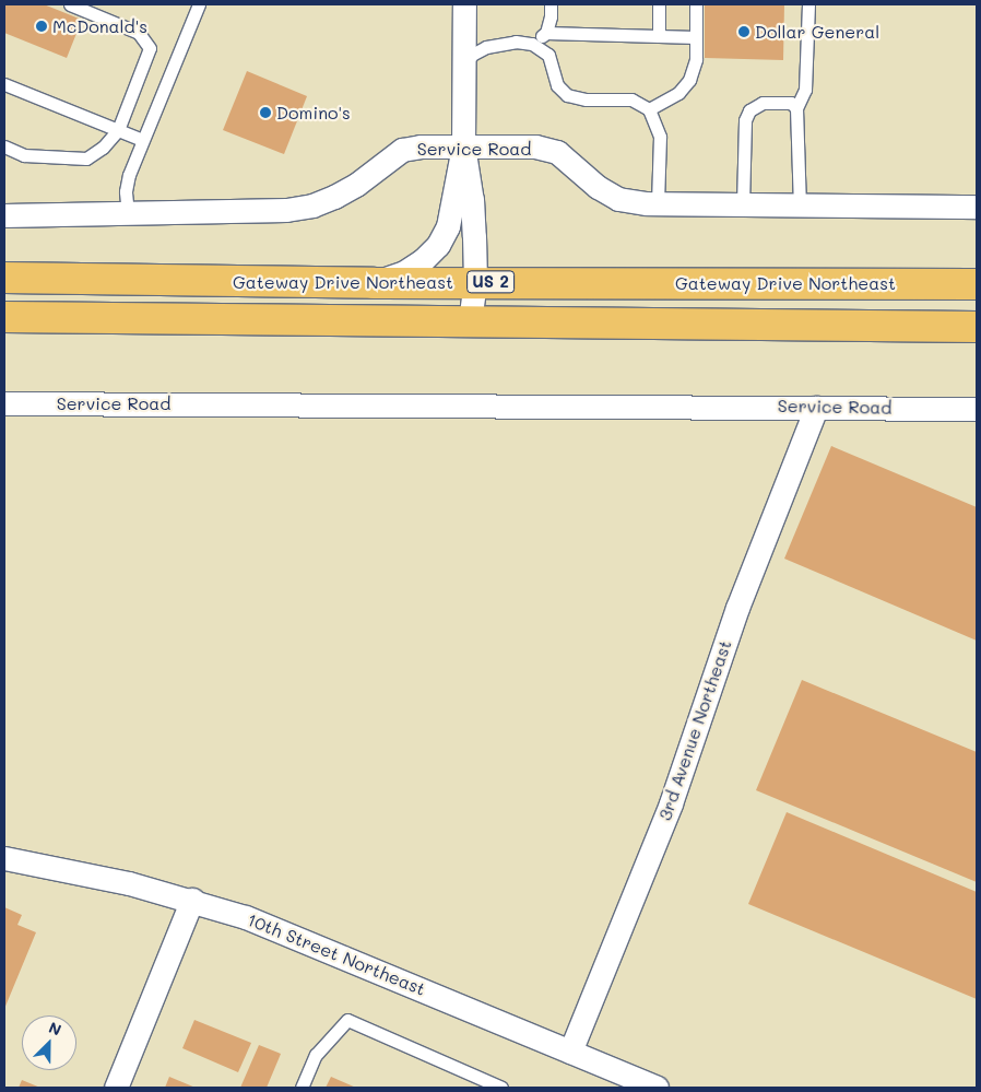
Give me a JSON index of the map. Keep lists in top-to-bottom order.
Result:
{
  "streets": {
    "highway": ["Gateway Drive Northeast", "US 2"],
    "street": ["Service Road", "3rd Avenue Northeast", "10th Street Northeast"]
  },
  "crossings": [
    ["Service Road", "3rd Avenue Northeast"],
    ["3rd Avenue Northeast", "10th Street Northeast"]
  ],
  "places": ["McDonald's", "Dollar General", "Domino's"],
  "north": "top right"
}
